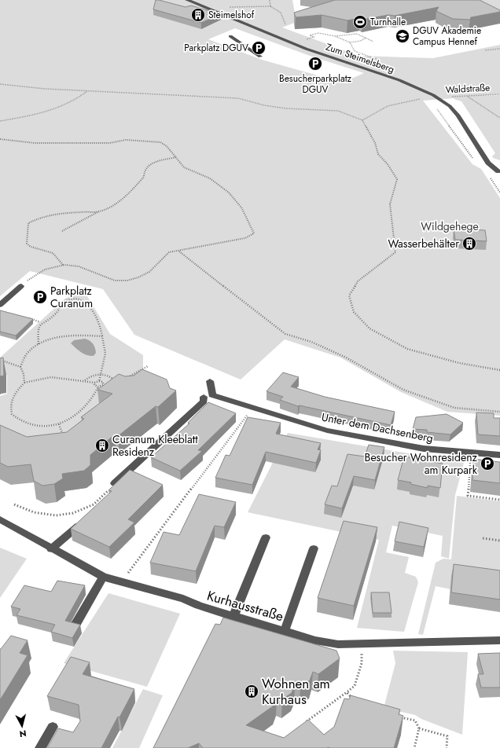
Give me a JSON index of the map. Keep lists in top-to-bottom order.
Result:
{
  "streets": {
    "street": ["Zum Steimelsberg", "Unter dem Dachsenberg", "Kurhausstraße"],
    "path": ["Waldstraße"]
  },
  "crossings": [
    ["Zum Steimelsberg", "Waldstraße"]
  ],
  "parks": ["Wildgehege"],
  "places": {
    "building": [
      "Steimelshof",
      "Wasserbehälter",
      "Curanum Kleeblatt Residenz",
      "Wohnen am Kurhaus"
    ],
    "sports": ["Turnhalle"],
    "school or university": ["DGUV Akademie Campus Hennef"],
    "parking": [
      "Parkplatz DGUV",
      "Besucherparkplatz DGUV",
      "Parkplatz Curanum",
      "Besucher Wohnresidenz am Kurpark"
    ]
  },
  "north": "bottom"
}
